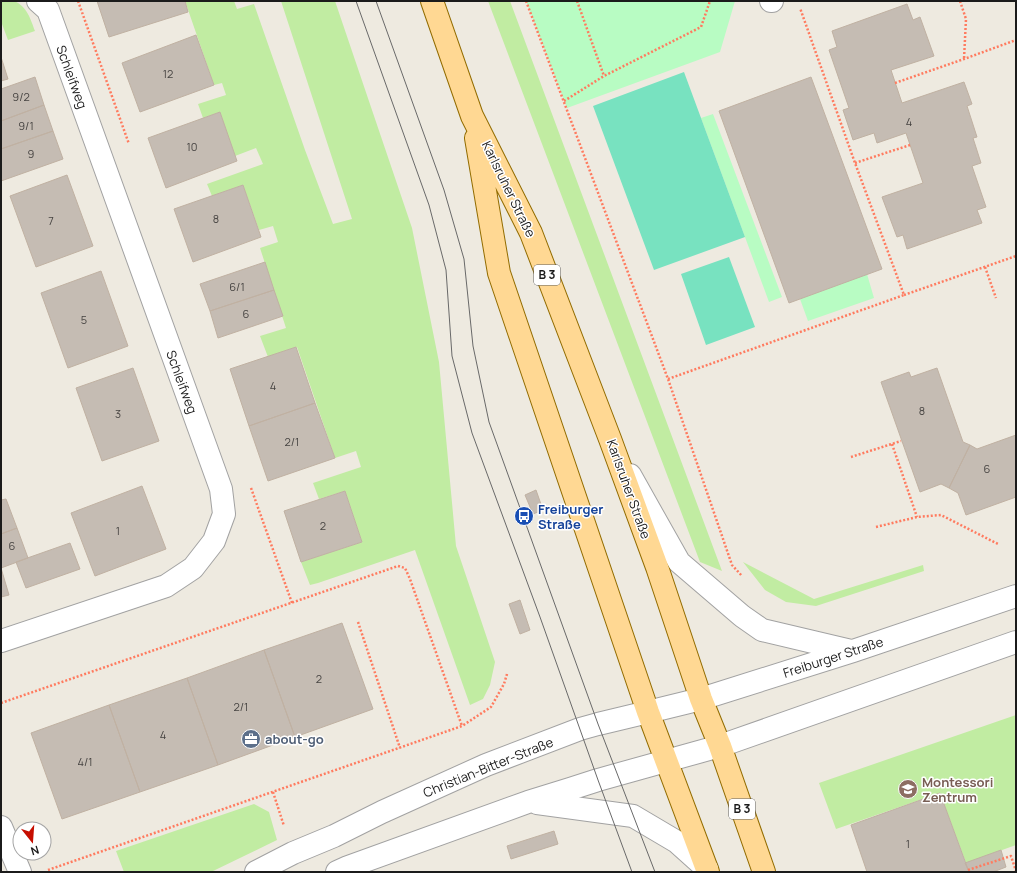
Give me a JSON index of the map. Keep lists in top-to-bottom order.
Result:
{
  "streets": {
    "main road": ["Karlsruher Straße", "B 3"],
    "street": ["Schleifweg", "Freiburger Straße", "Christian-Bitter-Straße"]
  },
  "crossings": [
    ["Karlsruher Straße", "Freiburger Straße"],
    ["Karlsruher Straße", "Christian-Bitter-Straße"],
    ["Freiburger Straße", "Christian-Bitter-Straße"]
  ],
  "places": {
    "bus stop": ["Freiburger Straße"],
    "office": ["about-go"],
    "school or university": ["Montessori Zentrum"]
  },
  "house_numbers": [
    "12",
    "9/2",
    "4",
    "9/1",
    "10",
    "9",
    "8",
    "7",
    "6/1",
    "6",
    "5",
    "4",
    "8",
    "3",
    "2/1",
    "6",
    "2",
    "1",
    "6",
    "2",
    "2/1",
    "4",
    "4/1",
    "1"
  ],
  "north": "bottom"
}
